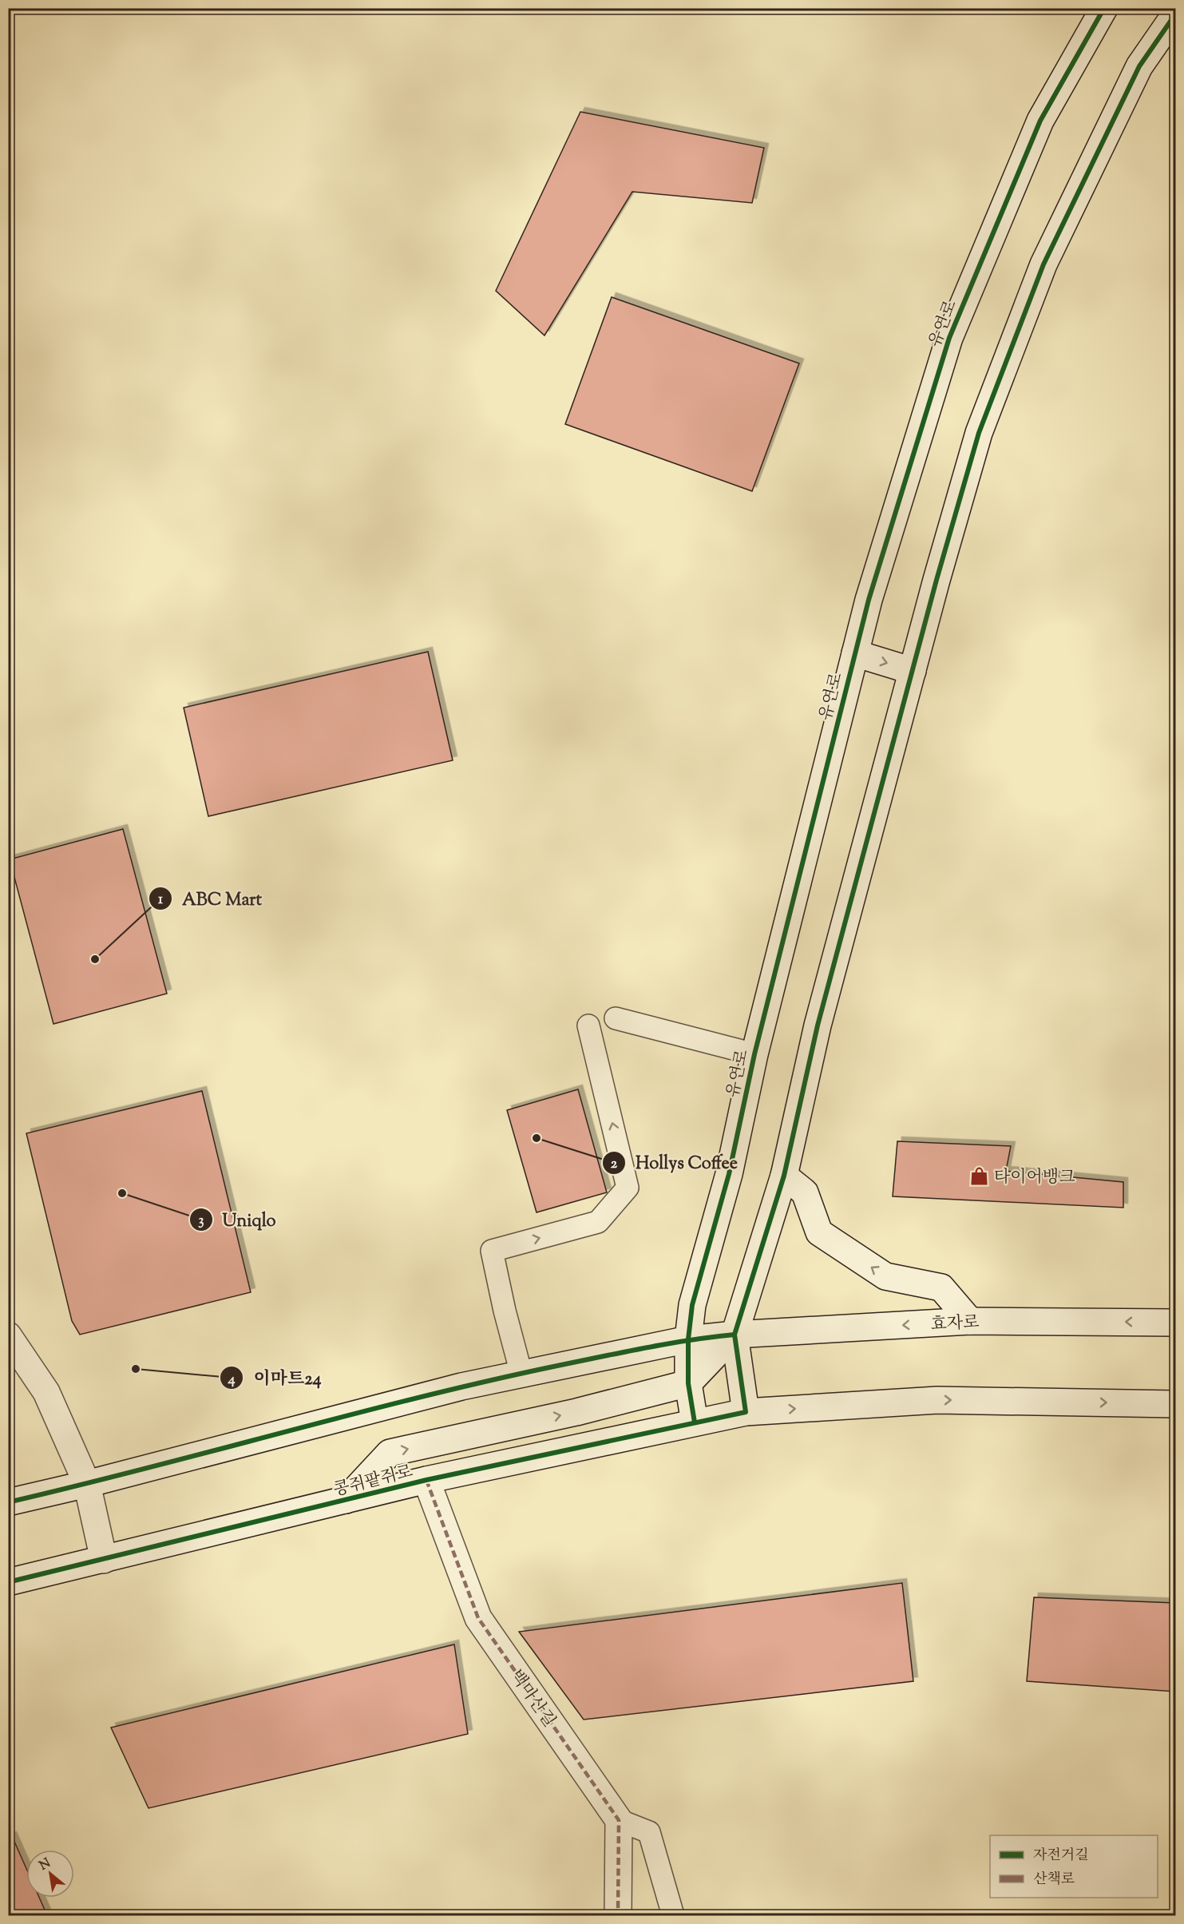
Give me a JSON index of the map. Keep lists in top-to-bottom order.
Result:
{
  "streets": {
    "street": [
      "유연로",
      "효자로",
      "콩쥐팥쥐로",
      "백마산길"
    ]
  },
  "crossings": [
    ["유연로", "콩쥐팥쥐로"],
    ["콩쥐팥쥐로", "백마산길"]
  ],
  "places": {
    "other": [
      "ABC Mart",
      "Hollys Coffee",
      "Uniqlo",
      "이마트24"
    ],
    "shop": ["타이어뱅크"]
  },
  "legend": ["자전거길", "산책로"],
  "north": "top left"
}
